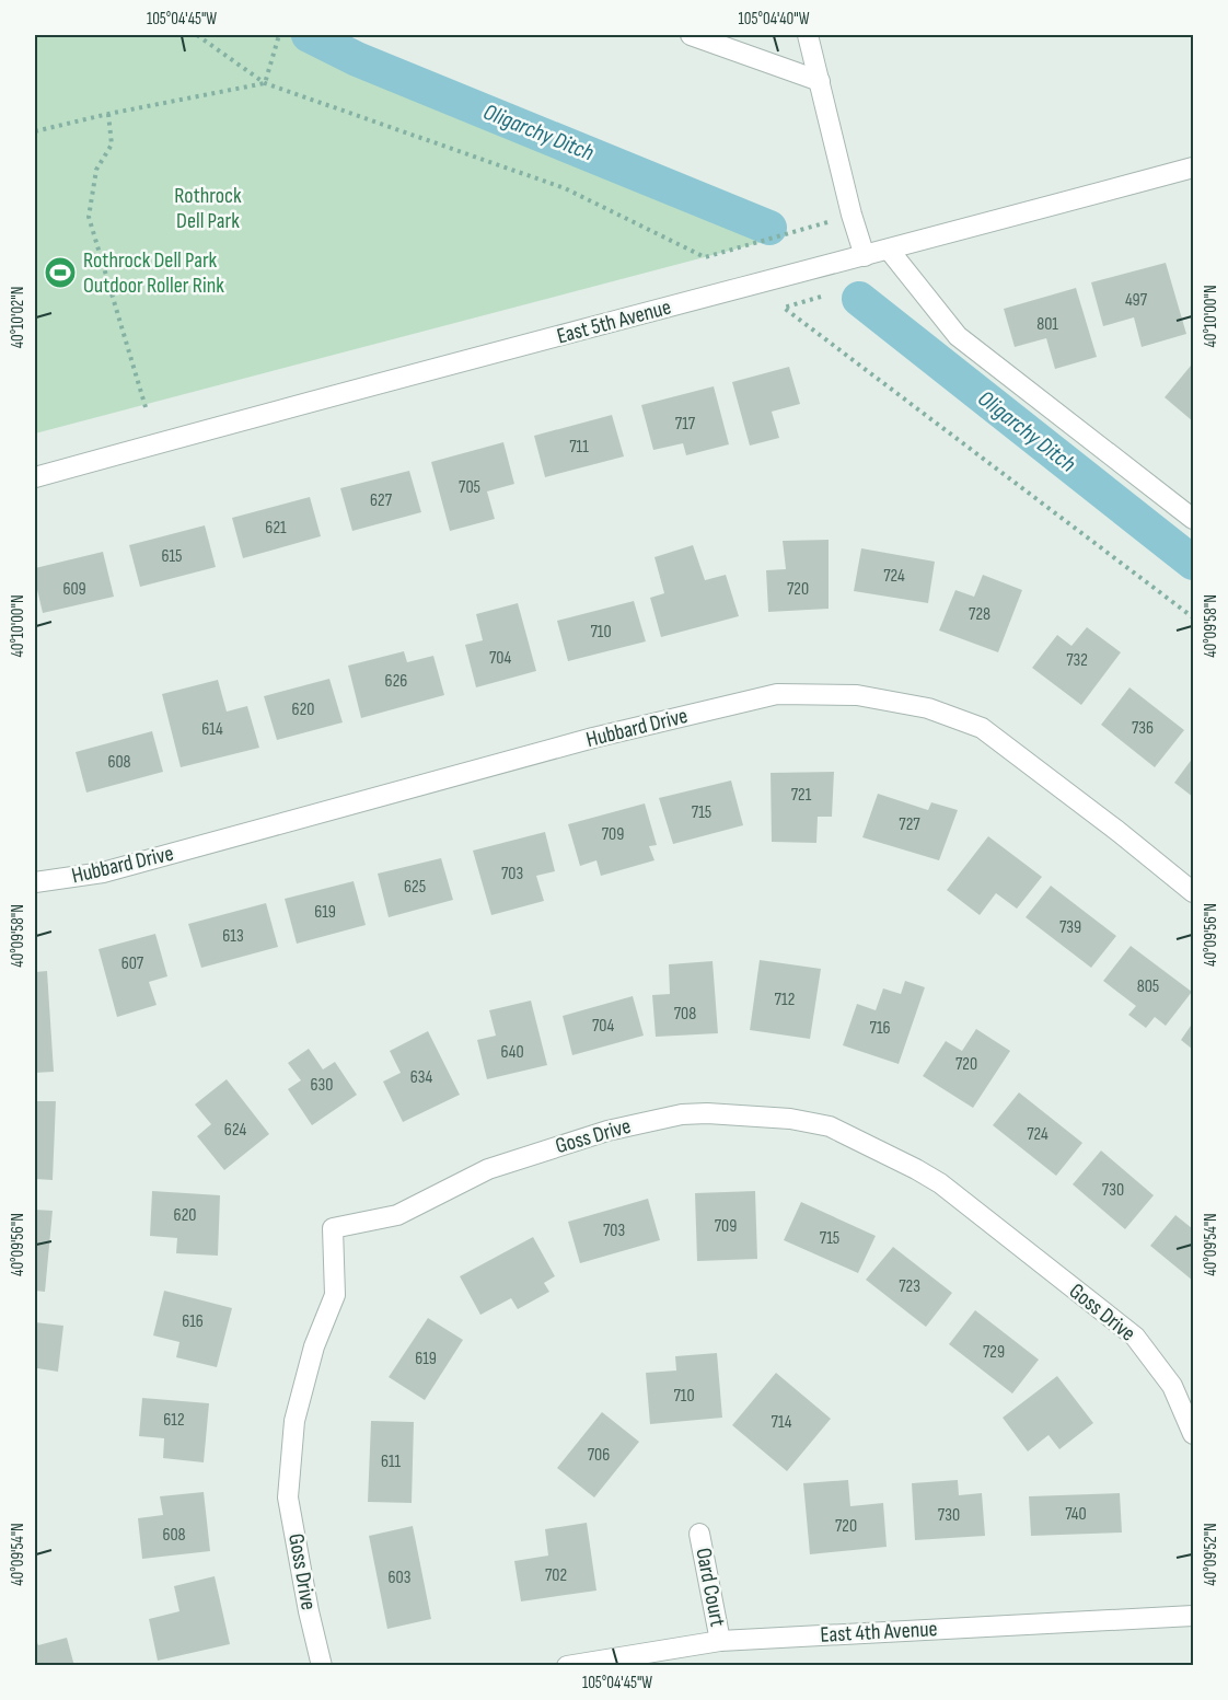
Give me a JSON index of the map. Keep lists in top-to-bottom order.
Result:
{
  "streets": {
    "street": [
      "East 5th Avenue",
      "Hubbard Drive",
      "Goss Drive",
      "Oard Court",
      "East 4th Avenue"
    ]
  },
  "crossings": [
    ["Oard Court", "East 4th Avenue"]
  ],
  "water": ["Oligarchy Ditch"],
  "parks": ["Rothrock Dell Park"],
  "places": {
    "sports": ["Rothrock Dell Park Outdoor Roller Rink"]
  },
  "house_numbers": [
    "497",
    "801",
    "717",
    "711",
    "705",
    "627",
    "621",
    "615",
    "724",
    "609",
    "720",
    "728",
    "710",
    "704",
    "732",
    "626",
    "620",
    "736",
    "614",
    "608",
    "721",
    "715",
    "727",
    "709",
    "703",
    "625",
    "619",
    "739",
    "613",
    "607",
    "805",
    "712",
    "708",
    "704",
    "716",
    "640",
    "720",
    "634",
    "630",
    "624",
    "724",
    "730",
    "620",
    "709",
    "703",
    "715",
    "723",
    "616",
    "729",
    "619",
    "710",
    "612",
    "714",
    "706",
    "611",
    "740",
    "730",
    "720",
    "608",
    "702",
    "603"
  ],
  "coordinates": [
    "105°04'45\"W",
    "105°04'40\"W",
    "40°10'00\"N",
    "40°10'02\"N",
    "40°09'58\"N",
    "40°09'56\"N",
    "40°09'54\"N",
    "40°09'52\"N"
  ]
}
